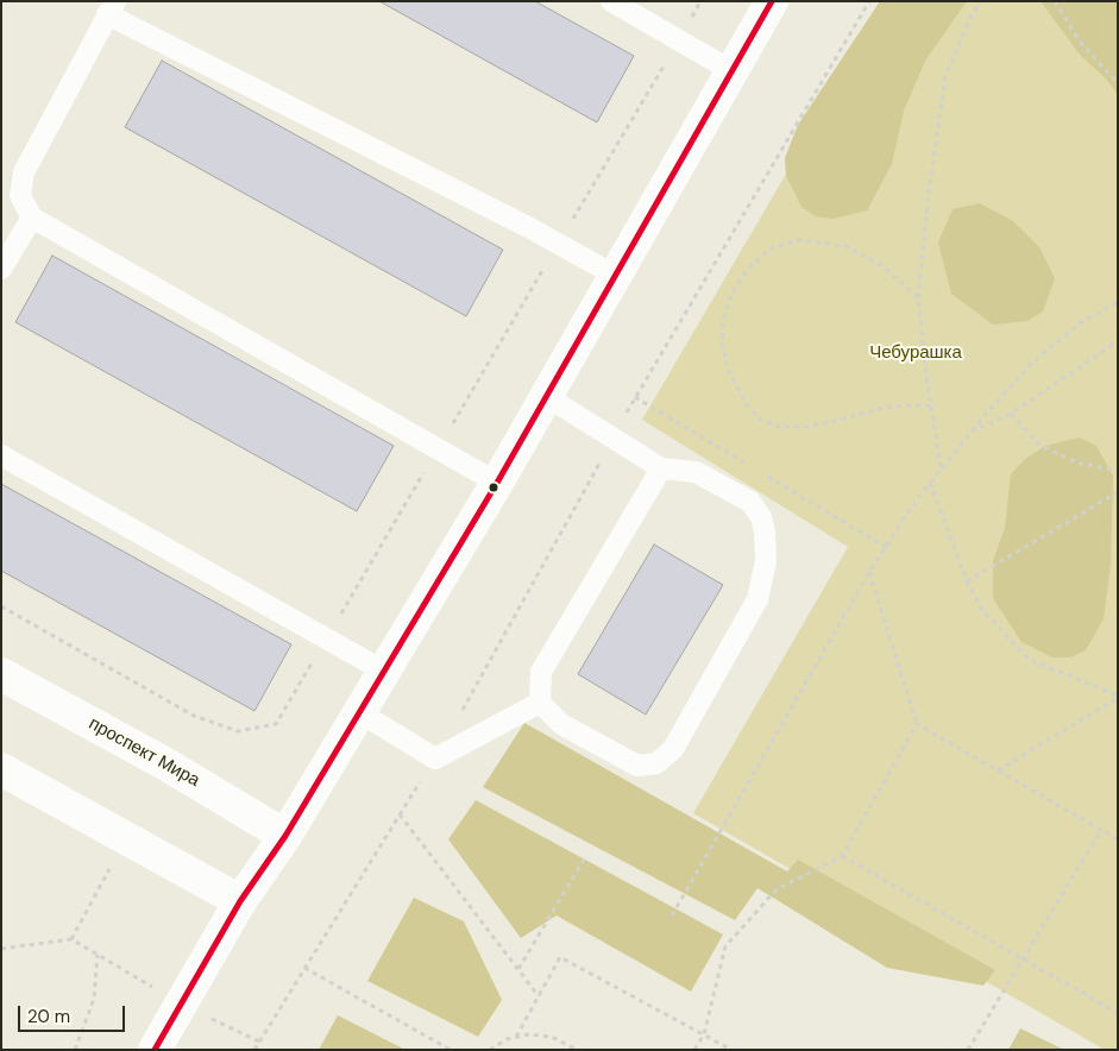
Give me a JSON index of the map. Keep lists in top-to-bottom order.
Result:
{
  "streets": {
    "main road": ["проспект Мира"]
  },
  "parks": ["Чебурашка"],
  "scale_bar": "20 m"
}
